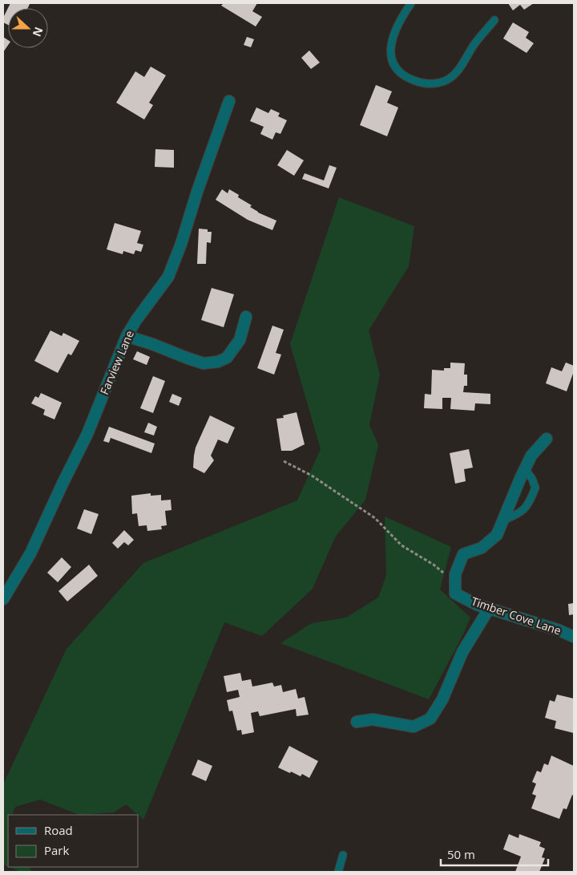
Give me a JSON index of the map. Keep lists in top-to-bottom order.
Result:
{
  "streets": {
    "street": ["Farview Lane", "Timber Cove Lane"]
  },
  "legend": ["Road", "Park"],
  "scale_bar": "50 m",
  "north": "right"
}
